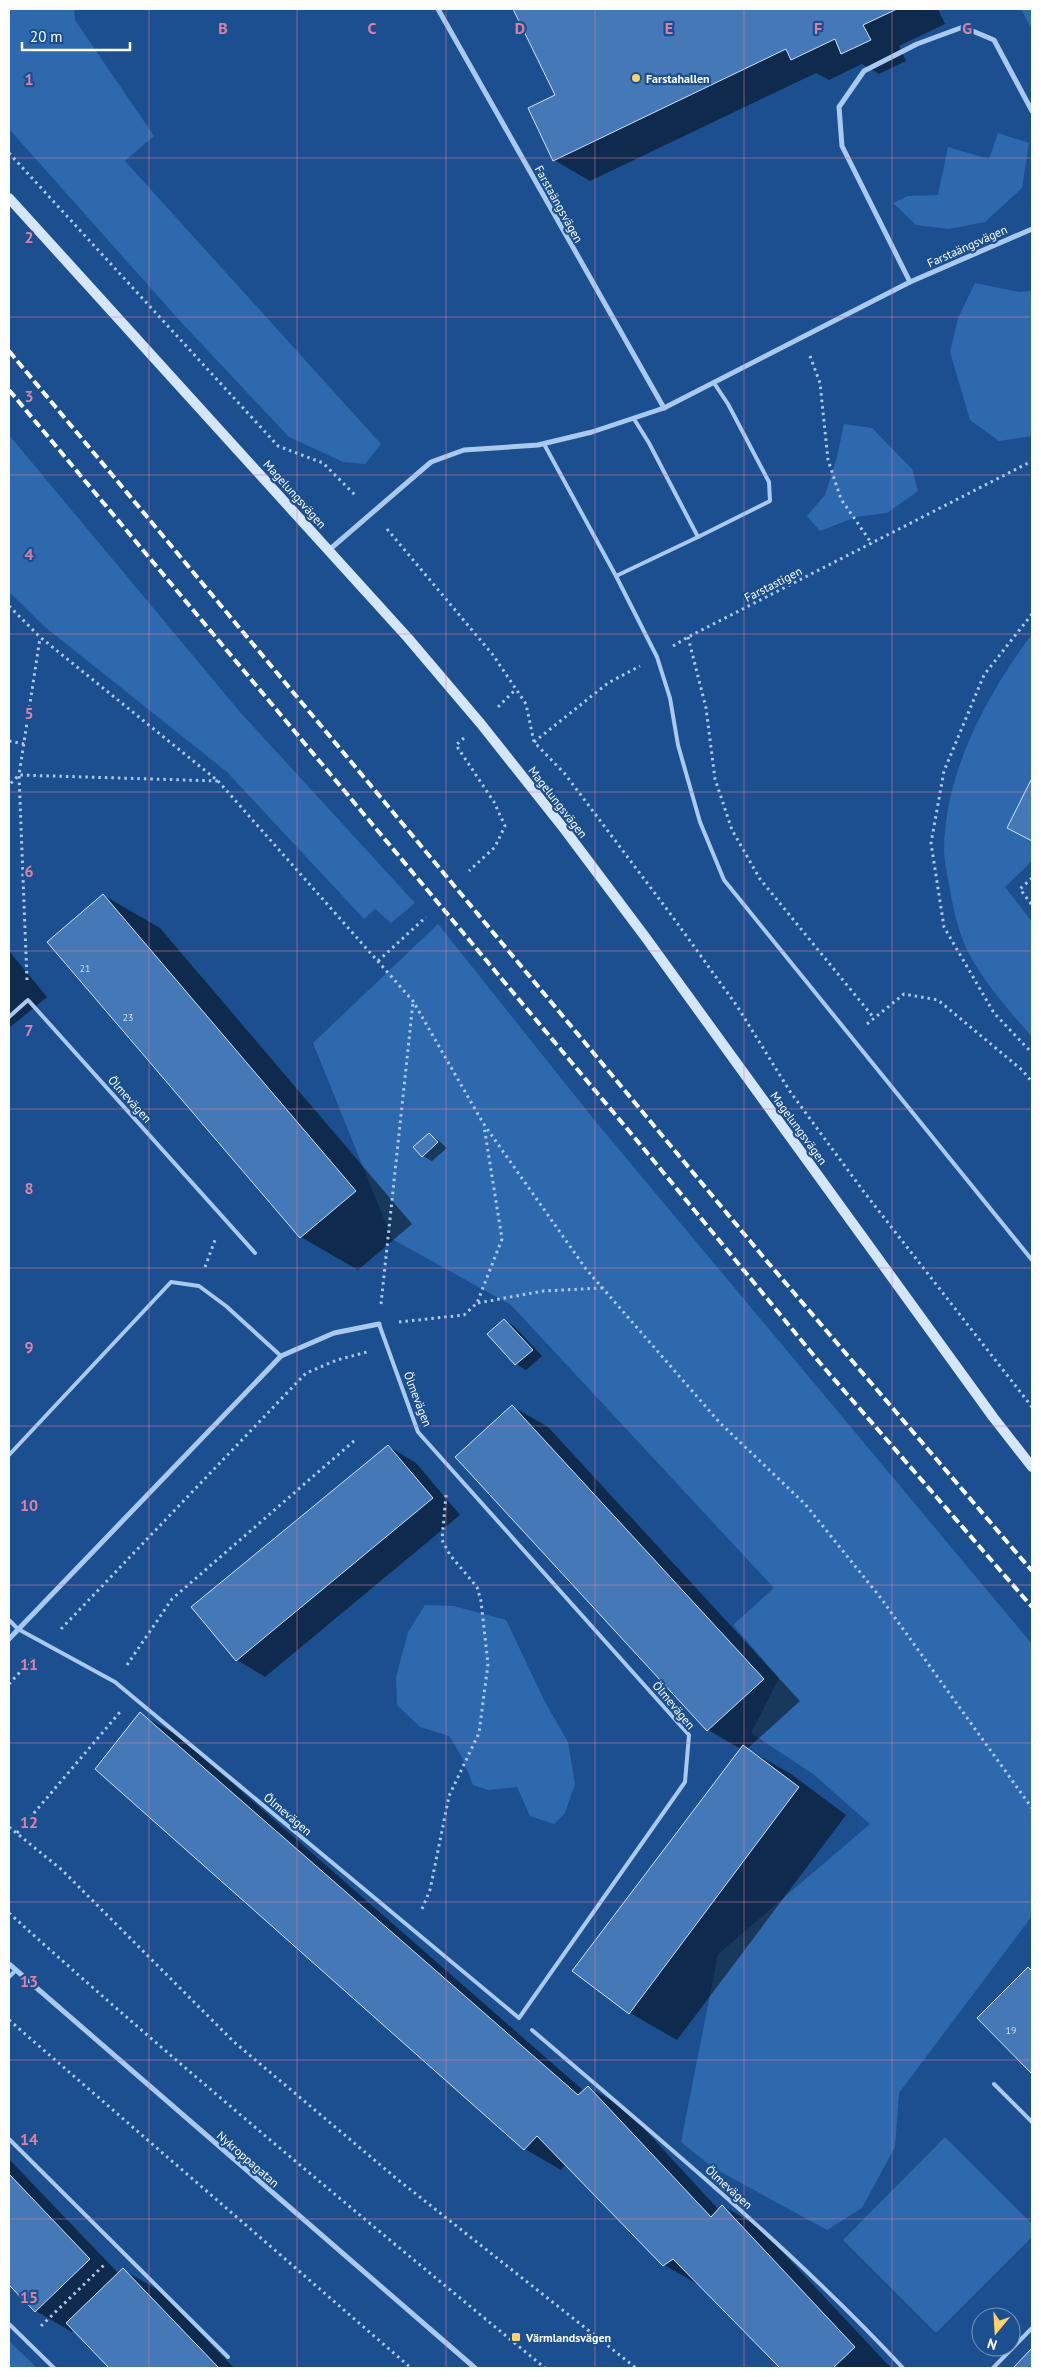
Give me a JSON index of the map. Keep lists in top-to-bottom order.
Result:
{
  "streets": {
    "main road": ["Magelungsvägen"],
    "street": ["Farstaängsvägen", "Nykroppagatan"],
    "lane": ["Ölmevägen"],
    "path": ["Farstastigen"]
  },
  "crossings": [
    ["Farstaängsvägen", "Magelungsvägen"]
  ],
  "places": {
    "other": ["Farstahallen"],
    "transit": ["Värmlandsvägen"]
  },
  "house_numbers": ["21", "23", "19"],
  "scale_bar": "20 m",
  "north": "bottom",
  "grid": {
    "columns": [
      "B",
      "C",
      "D",
      "E",
      "F",
      "G"
    ],
    "rows": [
      "1",
      "2",
      "3",
      "4",
      "5",
      "6",
      "7",
      "8",
      "9",
      "10",
      "11",
      "12",
      "13",
      "14",
      "15"
    ]
  }
}
